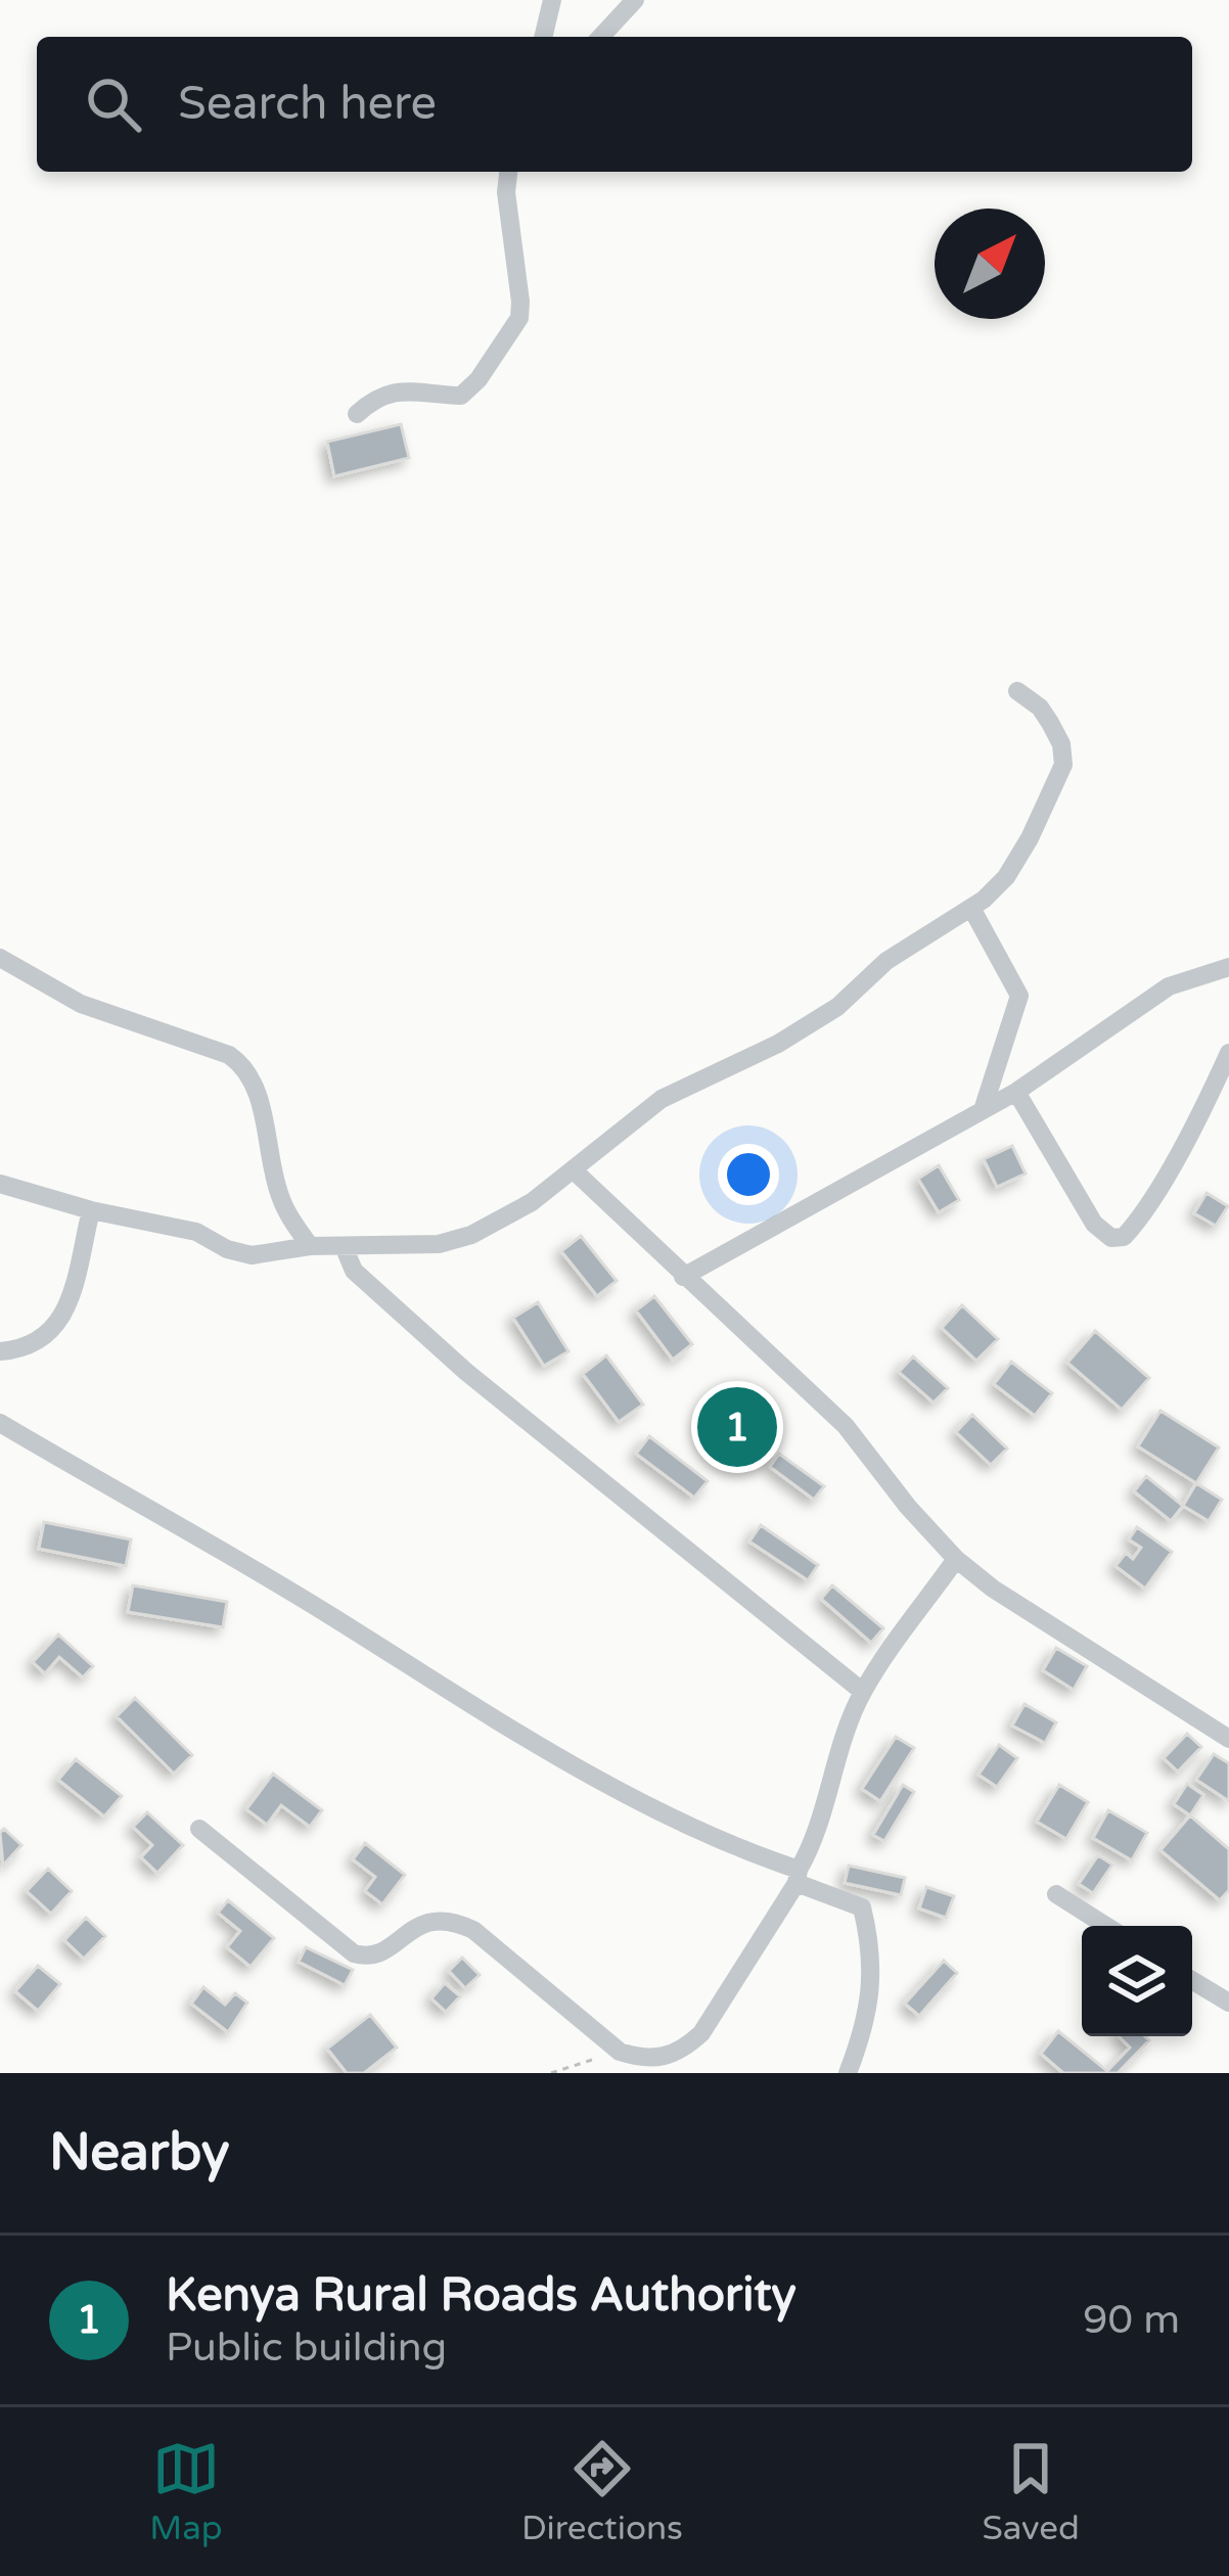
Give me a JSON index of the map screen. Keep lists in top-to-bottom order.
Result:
{
  "north": "top right",
  "page": {
    "search": "Search here",
    "pins": "1",
    "heading": "Nearby",
    "list": [
      {
        "mark": "1",
        "name": "Kenya Rural Roads Authority",
        "note": "Public building",
        "value": "90 m"
      }
    ],
    "nav": ["Map", "Directions", "Saved"]
  }
}
